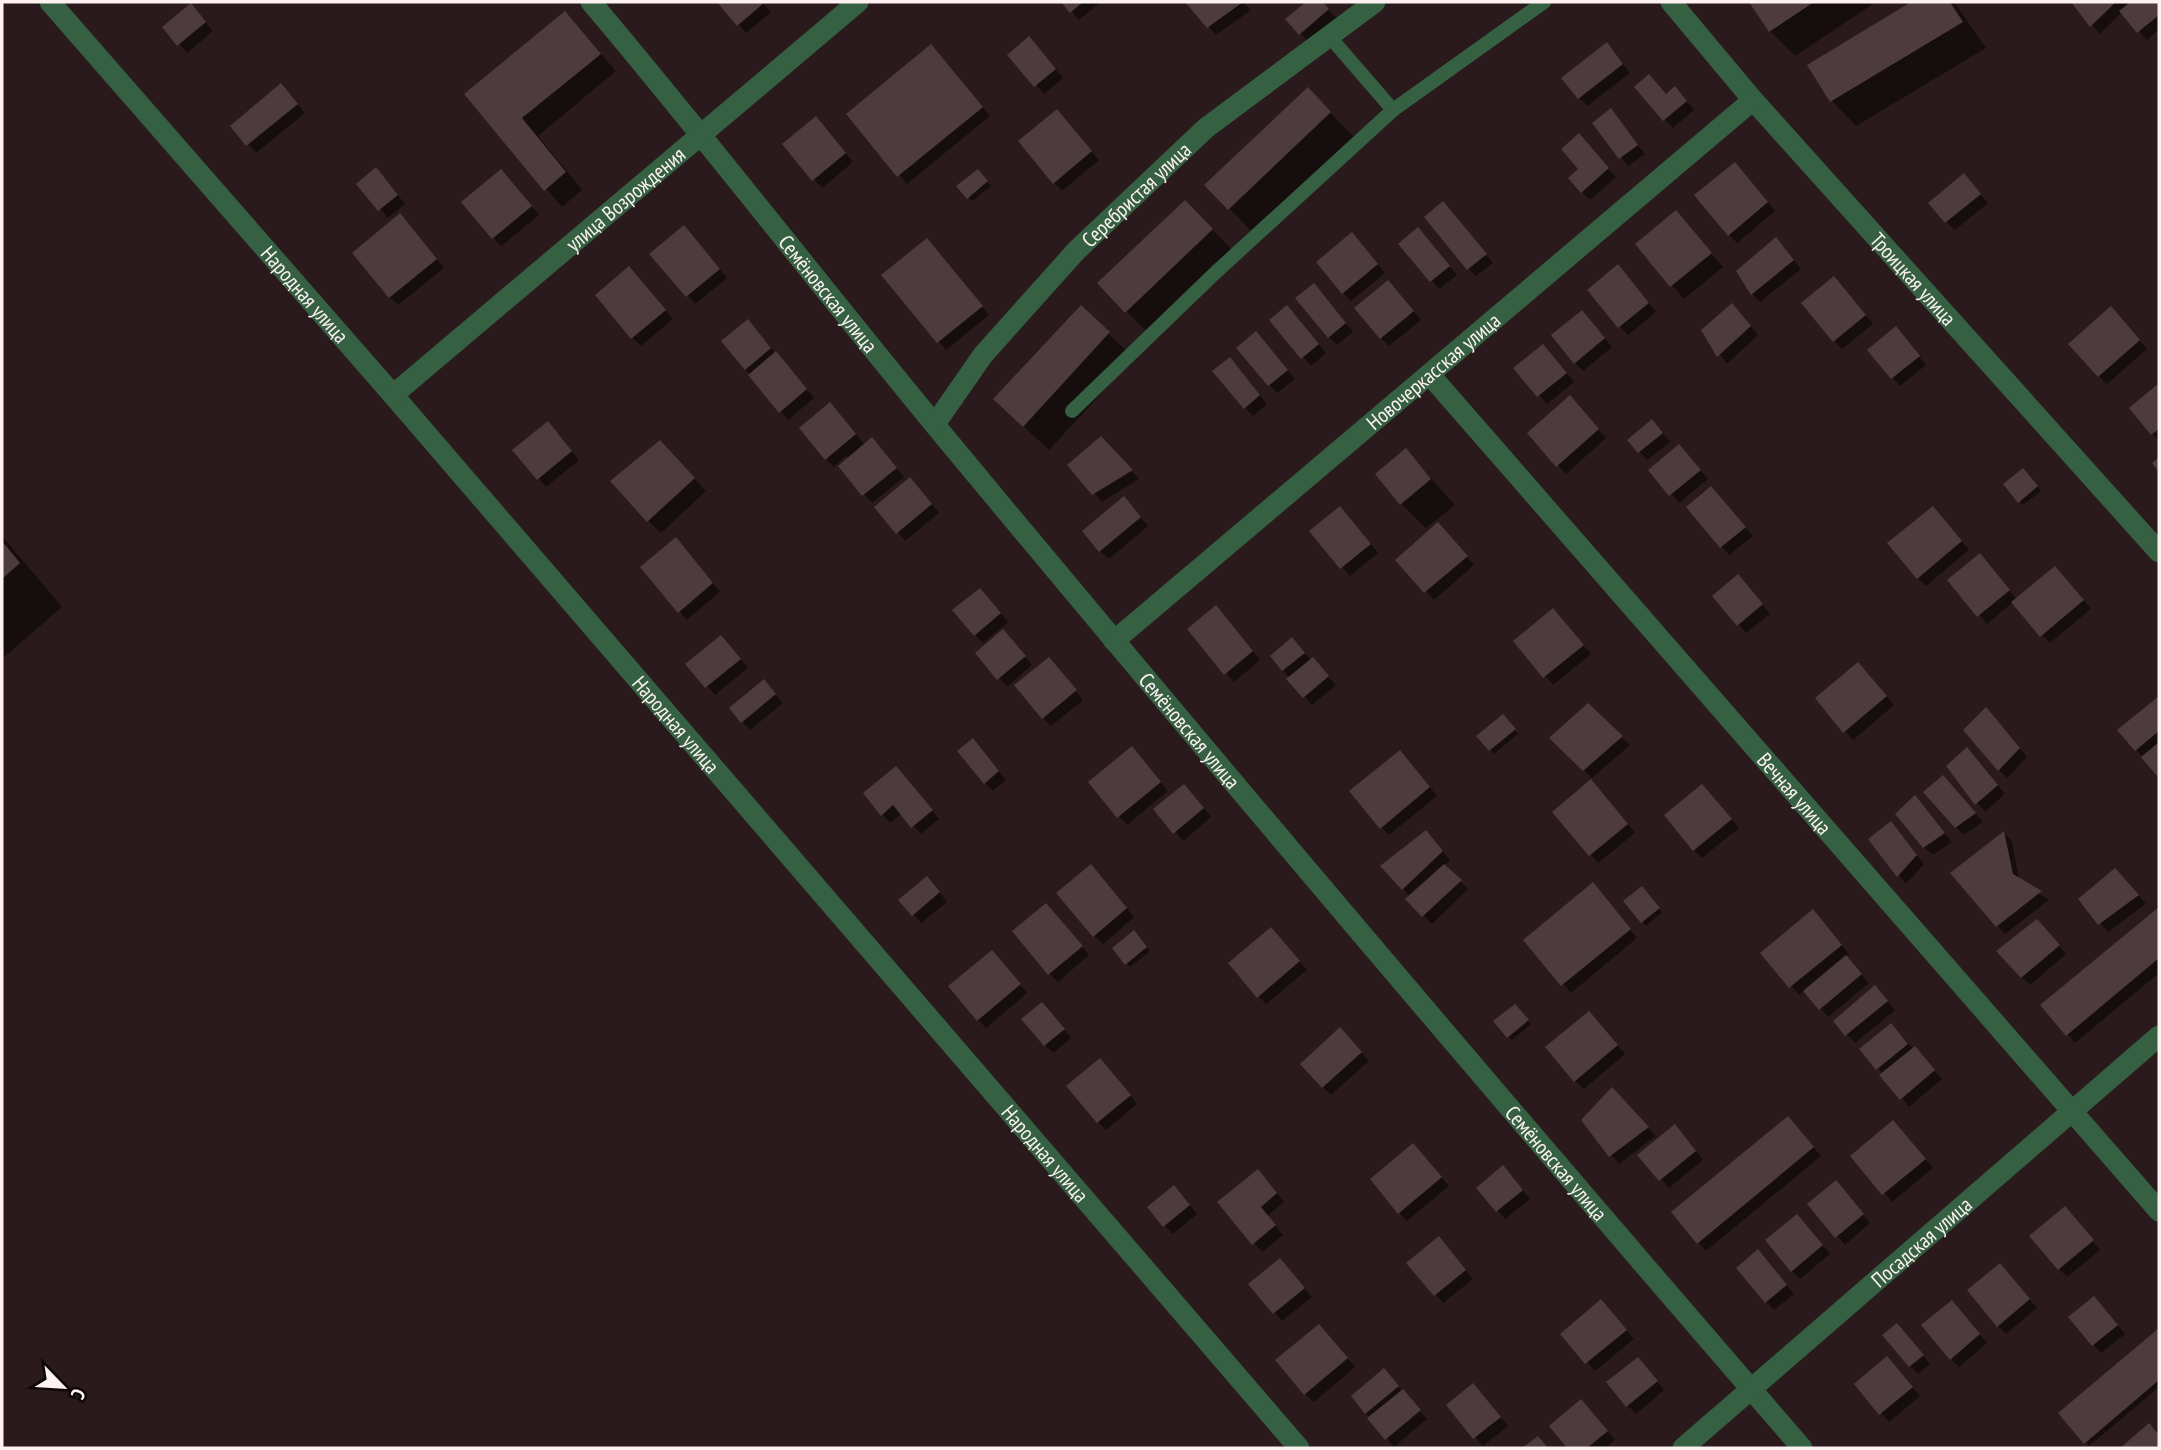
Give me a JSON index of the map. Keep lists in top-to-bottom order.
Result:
{
  "streets": {
    "street": [
      "Серебристая улица",
      "улица Возрождения",
      "Троицкая улица",
      "Семёновская улица",
      "Народная улица",
      "Новочеркасская улица",
      "Вечная улица",
      "Посадская улица"
    ]
  },
  "crossings": [
    ["Серебристая улица", "Семёновская улица"],
    ["улица Возрождения", "Семёновская улица"],
    ["улица Возрождения", "Народная улица"],
    ["Троицкая улица", "Новочеркасская улица"],
    ["Семёновская улица", "Новочеркасская улица"],
    ["Семёновская улица", "Посадская улица"],
    ["Новочеркасская улица", "Вечная улица"],
    ["Вечная улица", "Посадская улица"]
  ],
  "north": "bottom right"
}
